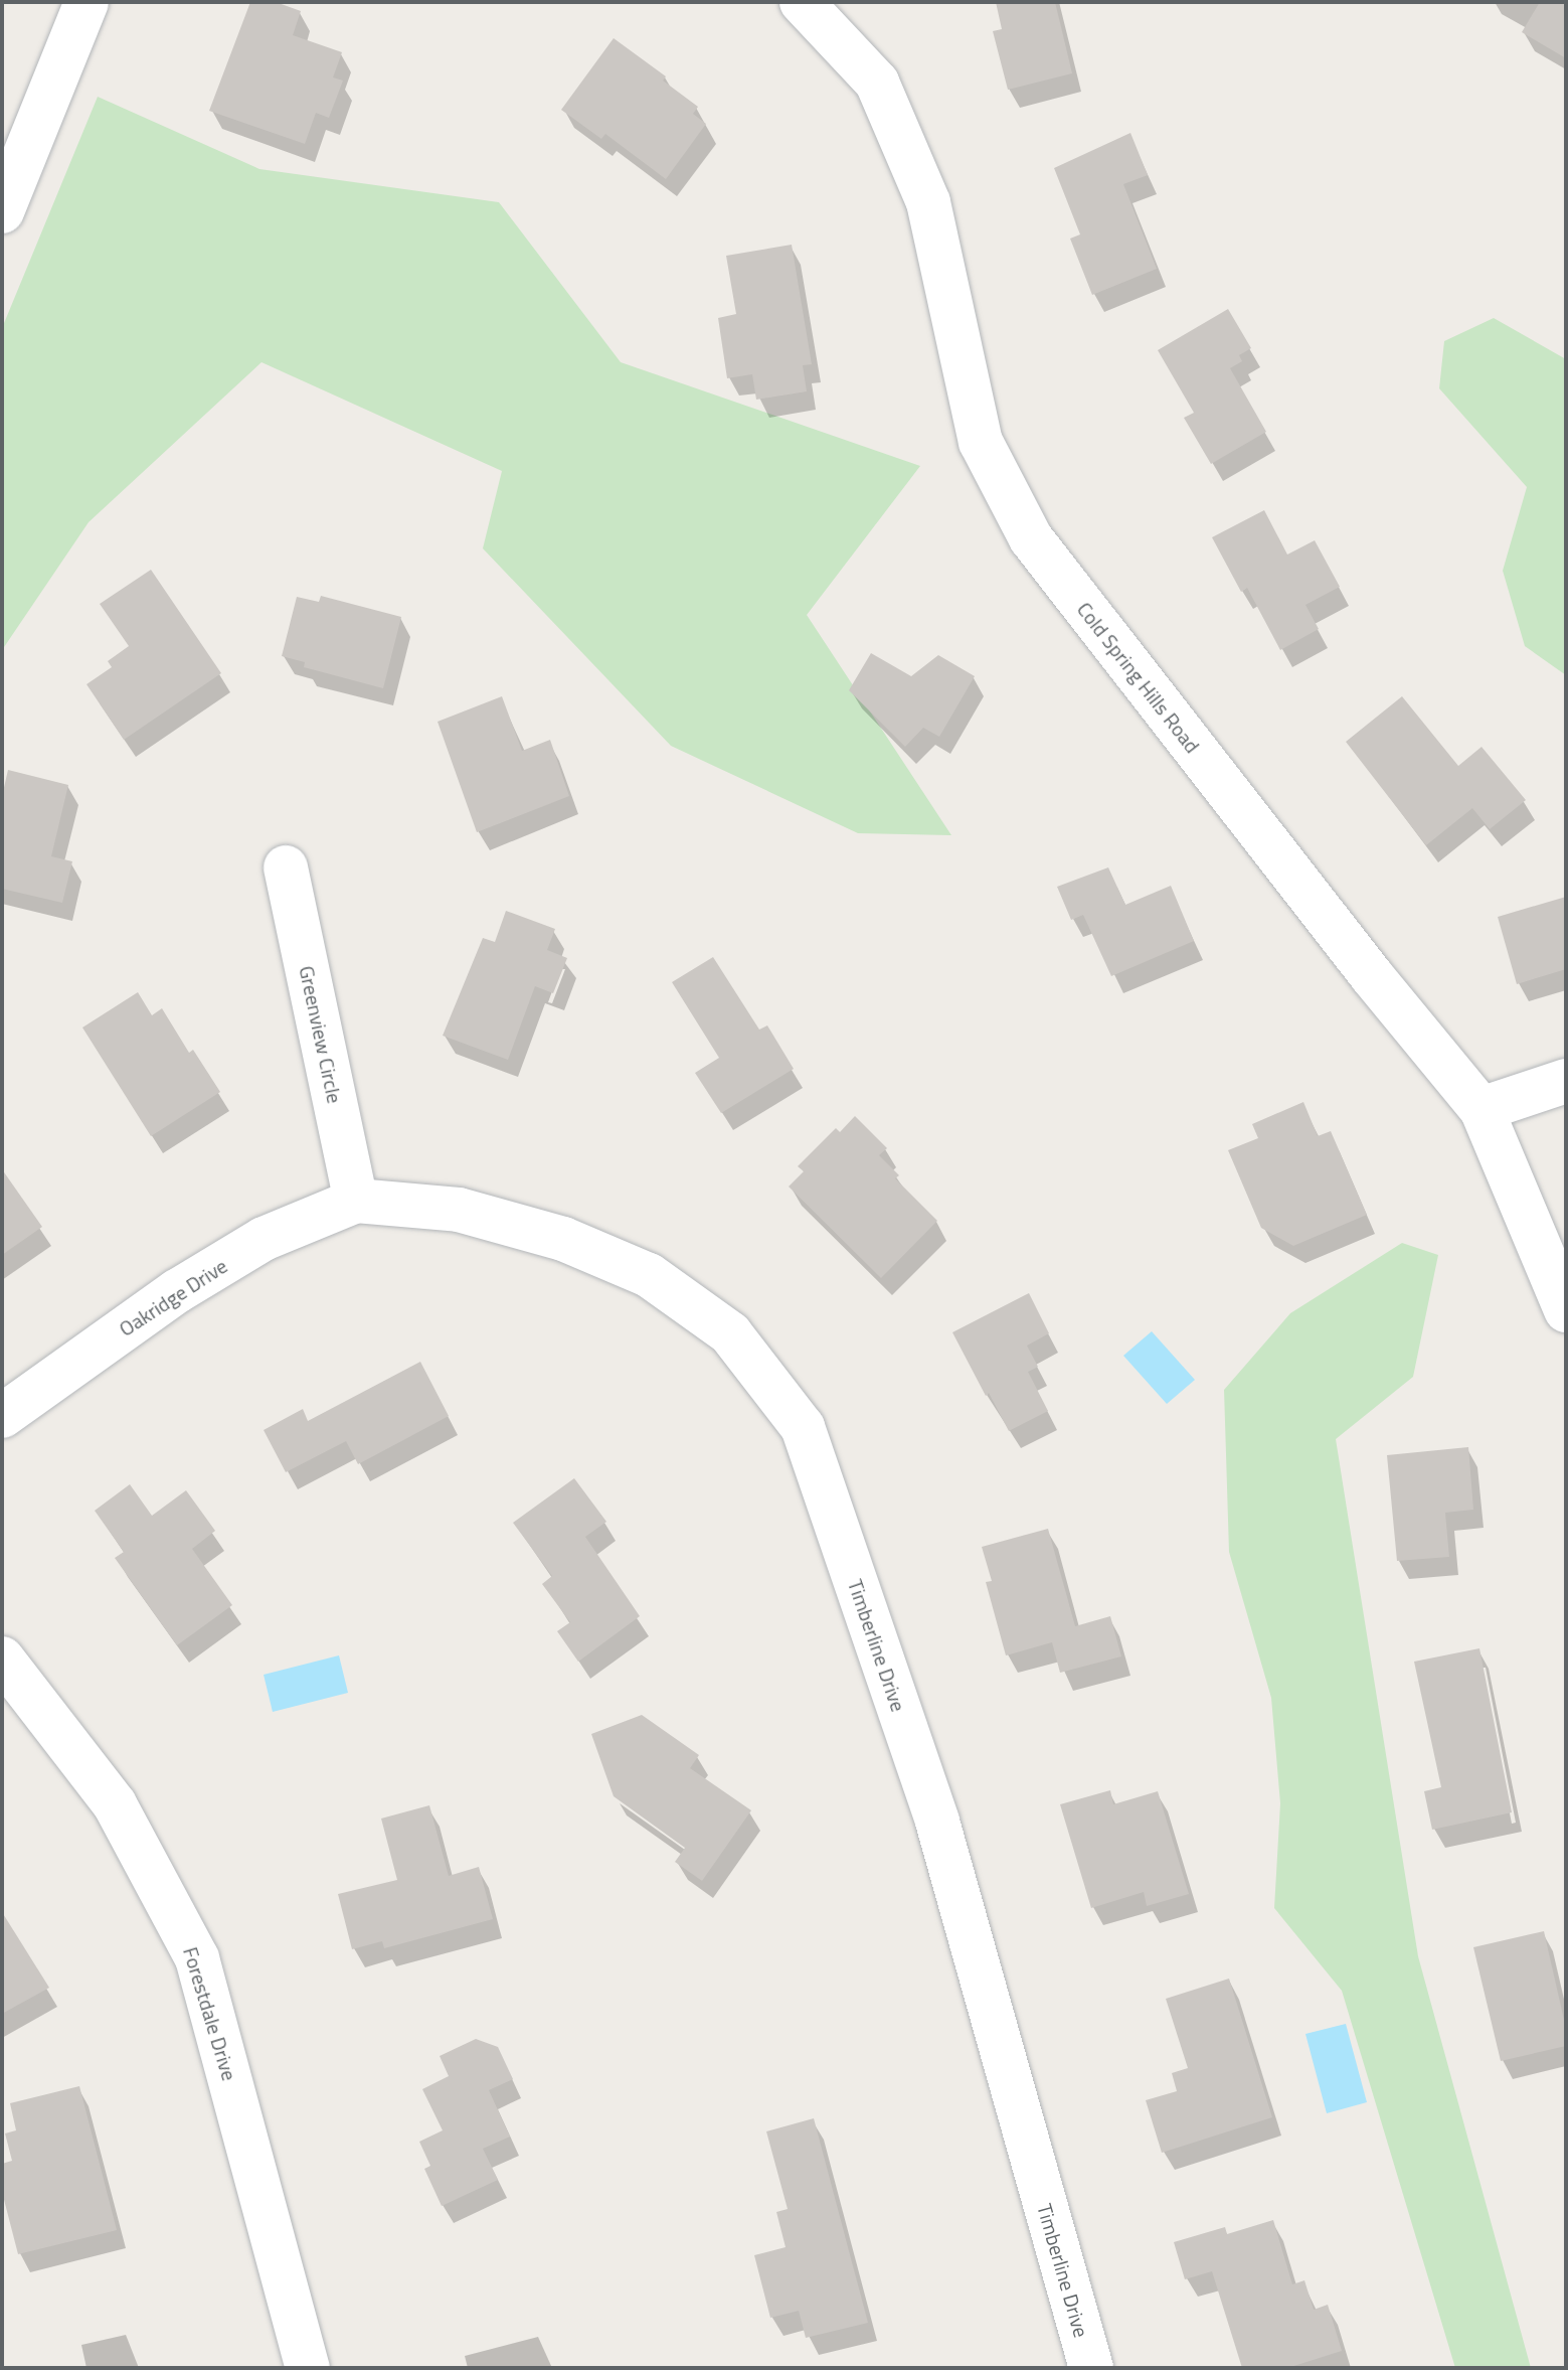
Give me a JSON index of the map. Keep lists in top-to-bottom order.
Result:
{
  "streets": {
    "street": [
      "Cold Spring Hills Road",
      "Greenview Circle",
      "Oakridge Drive",
      "Timberline Drive",
      "Forestdale Drive"
    ]
  },
  "crossings": [
    ["Greenview Circle", "Oakridge Drive"],
    ["Greenview Circle", "Timberline Drive"],
    ["Oakridge Drive", "Timberline Drive"]
  ]
}
